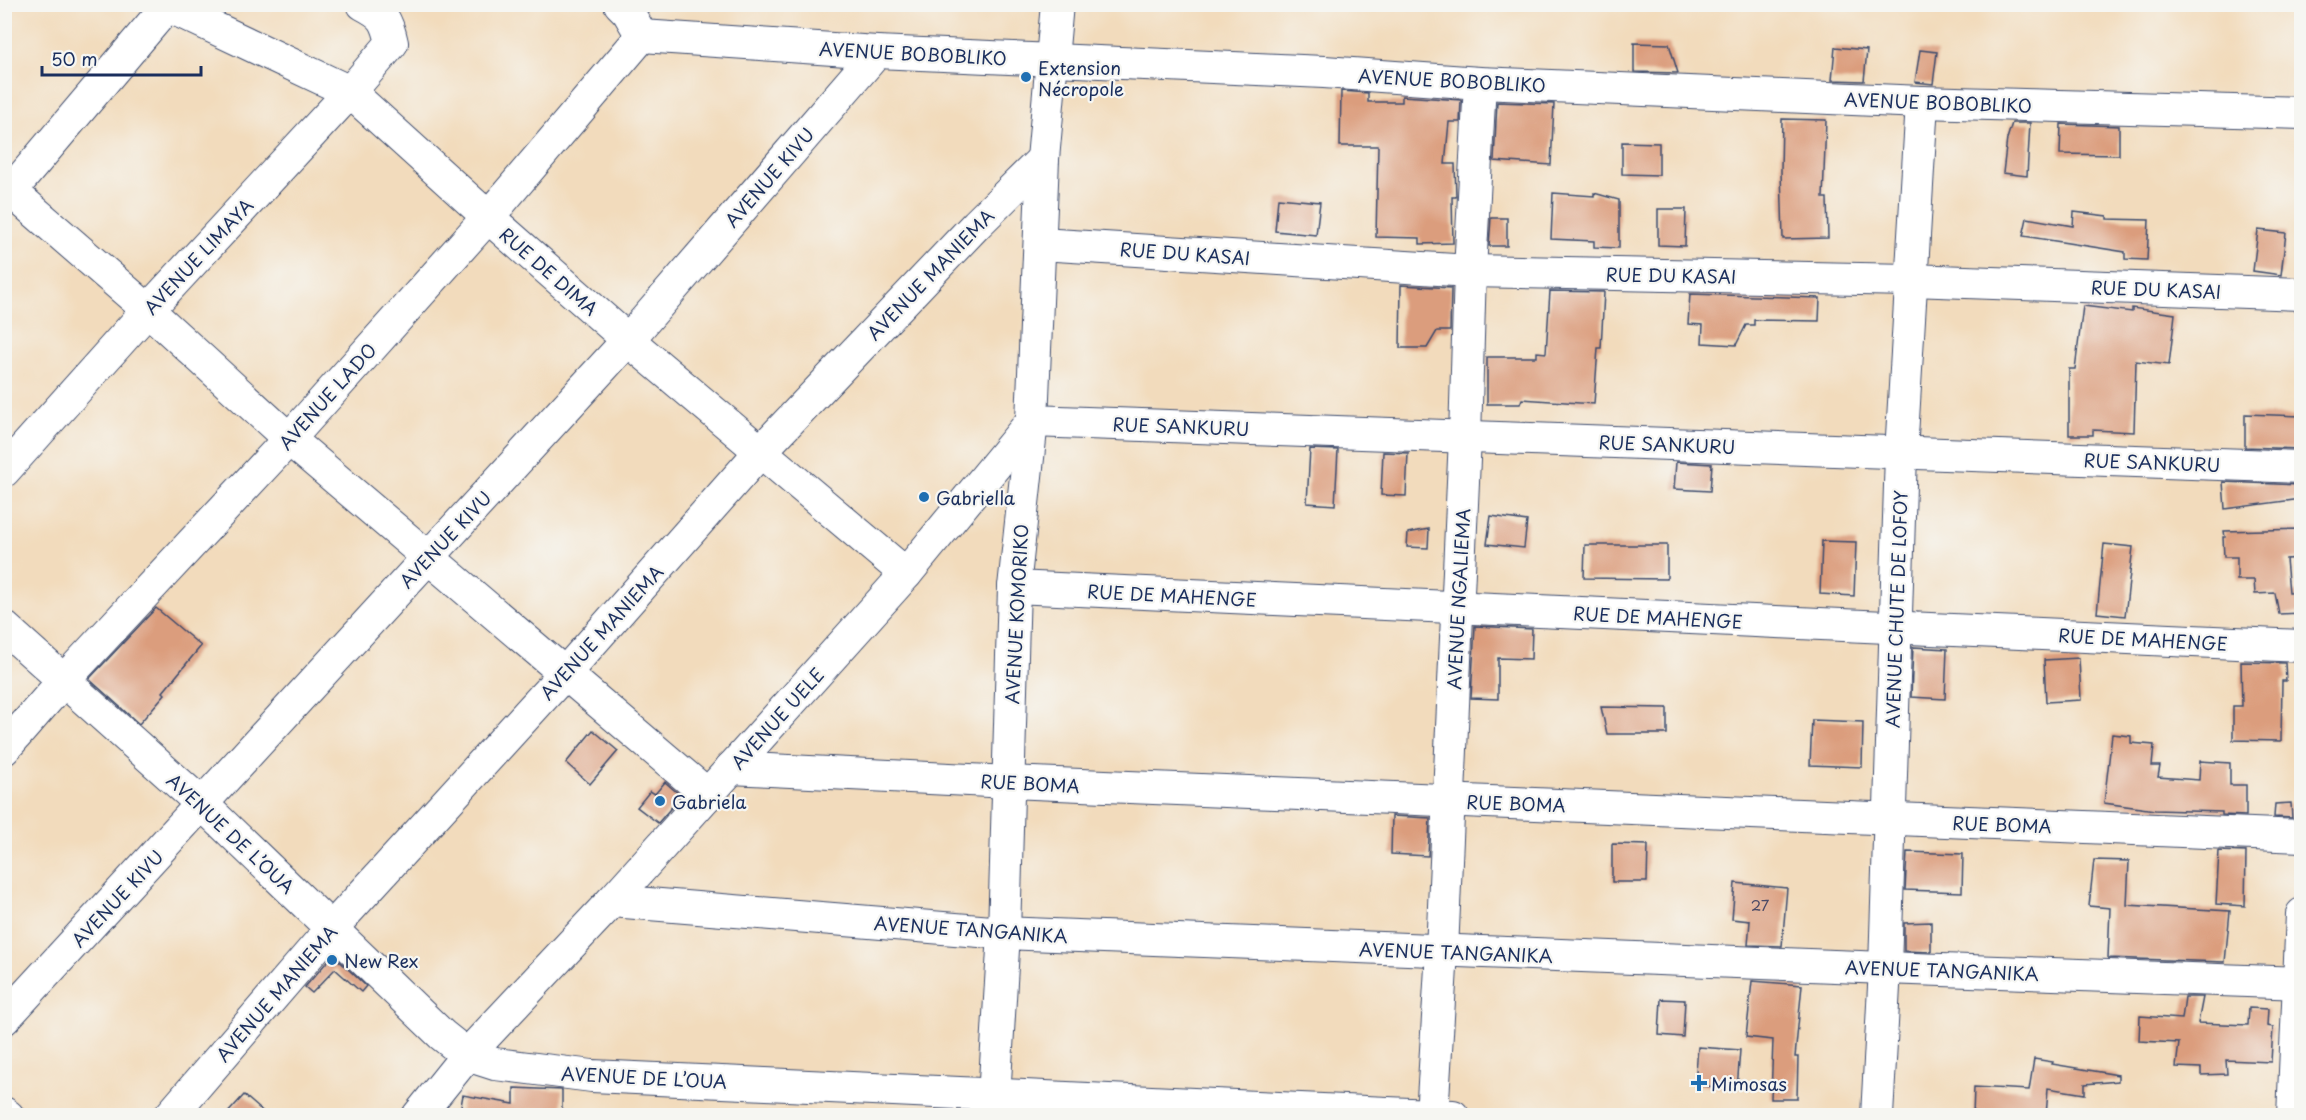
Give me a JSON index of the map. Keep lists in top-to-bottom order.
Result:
{
  "streets": {
    "street": [
      "AVENUE BOBOBLIKO",
      "AVENUE KIVU",
      "RUE DU KASAI",
      "AVENUE LIMAYA",
      "RUE DE DIMA",
      "AVENUE MANIEMA",
      "AVENUE LADO",
      "RUE SANKURU",
      "RUE DE MAHENGE",
      "AVENUE NGALIEMA",
      "AVENUE CHUTE DE LOFOY",
      "AVENUE KOMORIKO",
      "AVENUE UELE",
      "RUE BOMA",
      "AVENUE DE L’OUA",
      "AVENUE TANGANIKA"
    ]
  },
  "crossings": [
    ["AVENUE BOBOBLIKO", "AVENUE KIVU"],
    ["AVENUE BOBOBLIKO", "AVENUE LADO"],
    ["AVENUE BOBOBLIKO", "AVENUE NGALIEMA"],
    ["AVENUE BOBOBLIKO", "AVENUE CHUTE DE LOFOY"],
    ["AVENUE BOBOBLIKO", "AVENUE KOMORIKO"],
    ["AVENUE KIVU", "RUE DE DIMA"],
    ["AVENUE KIVU", "AVENUE DE L’OUA"],
    ["RUE DU KASAI", "AVENUE NGALIEMA"],
    ["RUE DU KASAI", "AVENUE CHUTE DE LOFOY"],
    ["RUE DU KASAI", "AVENUE KOMORIKO"],
    ["AVENUE LIMAYA", "RUE DE DIMA"],
    ["RUE DE DIMA", "AVENUE MANIEMA"],
    ["RUE DE DIMA", "AVENUE LADO"],
    ["RUE DE DIMA", "AVENUE UELE"],
    ["AVENUE MANIEMA", "AVENUE KOMORIKO"],
    ["AVENUE MANIEMA", "AVENUE DE L’OUA"],
    ["AVENUE LADO", "AVENUE DE L’OUA"],
    ["RUE SANKURU", "AVENUE NGALIEMA"],
    ["RUE SANKURU", "AVENUE CHUTE DE LOFOY"],
    ["RUE SANKURU", "AVENUE KOMORIKO"],
    ["RUE SANKURU", "AVENUE UELE"],
    ["RUE DE MAHENGE", "AVENUE NGALIEMA"],
    ["RUE DE MAHENGE", "AVENUE CHUTE DE LOFOY"],
    ["RUE DE MAHENGE", "AVENUE KOMORIKO"],
    ["AVENUE NGALIEMA", "RUE BOMA"],
    ["AVENUE NGALIEMA", "AVENUE DE L’OUA"],
    ["AVENUE NGALIEMA", "AVENUE TANGANIKA"],
    ["AVENUE CHUTE DE LOFOY", "RUE BOMA"],
    ["AVENUE CHUTE DE LOFOY", "AVENUE TANGANIKA"],
    ["AVENUE KOMORIKO", "AVENUE UELE"],
    ["AVENUE KOMORIKO", "RUE BOMA"],
    ["AVENUE KOMORIKO", "AVENUE DE L’OUA"],
    ["AVENUE KOMORIKO", "AVENUE TANGANIKA"],
    ["AVENUE UELE", "RUE BOMA"],
    ["AVENUE UELE", "AVENUE DE L’OUA"],
    ["AVENUE UELE", "AVENUE TANGANIKA"]
  ],
  "places": {
    "other": [
      "Extension Nécropole",
      "Gabriella",
      "Gabriela",
      "New Rex"
    ],
    "health": ["Mimosas"]
  },
  "house_numbers": ["27"],
  "scale_bar": "50 m"
}
